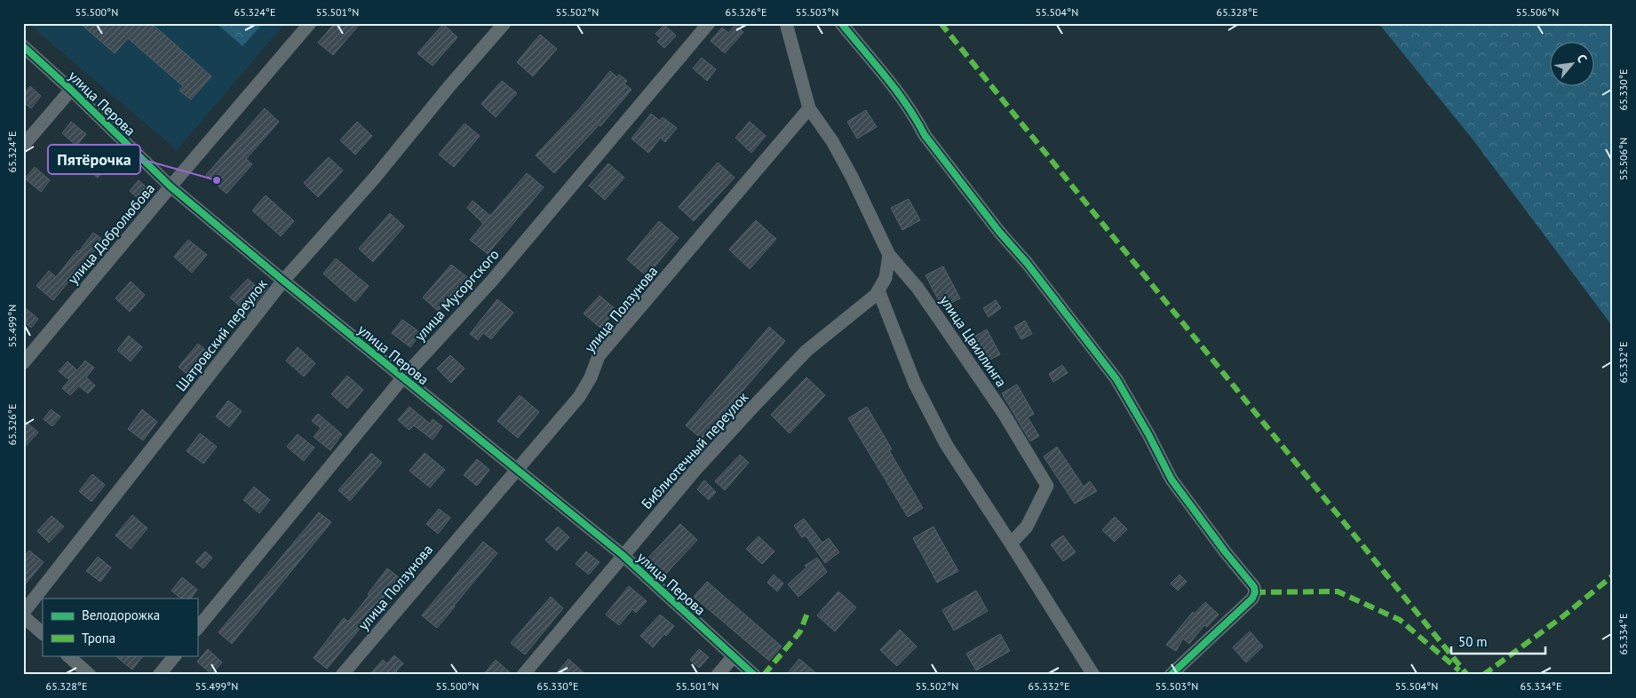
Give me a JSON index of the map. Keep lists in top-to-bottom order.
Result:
{
  "streets": {
    "street": [
      "улица Перова",
      "улица Добролюбова",
      "улица Мусоргского",
      "улица Ползунова",
      "Шатровский переулок",
      "улица Цвиллинга",
      "Библиотечный переулок"
    ]
  },
  "crossings": [
    ["улица Перова", "улица Добролюбова"],
    ["улица Перова", "улица Мусоргского"],
    ["улица Перова", "улица Ползунова"],
    ["улица Перова", "Шатровский переулок"],
    ["улица Перова", "Библиотечный переулок"],
    ["улица Ползунова", "улица Цвиллинга"],
    ["улица Цвиллинга", "Библиотечный переулок"]
  ],
  "places": ["Пятёрочка"],
  "legend": ["Велодорожка", "Тропа"],
  "scale_bar": "50 m",
  "north": "top right",
  "coordinates": [
    "55.500°N",
    "65.324°E",
    "55.501°N",
    "55.502°N",
    "65.326°E",
    "55.503°N",
    "55.504°N",
    "65.328°E",
    "55.506°N",
    "65.330°E",
    "55.499°N",
    "65.332°E",
    "65.334°E"
  ]
}
